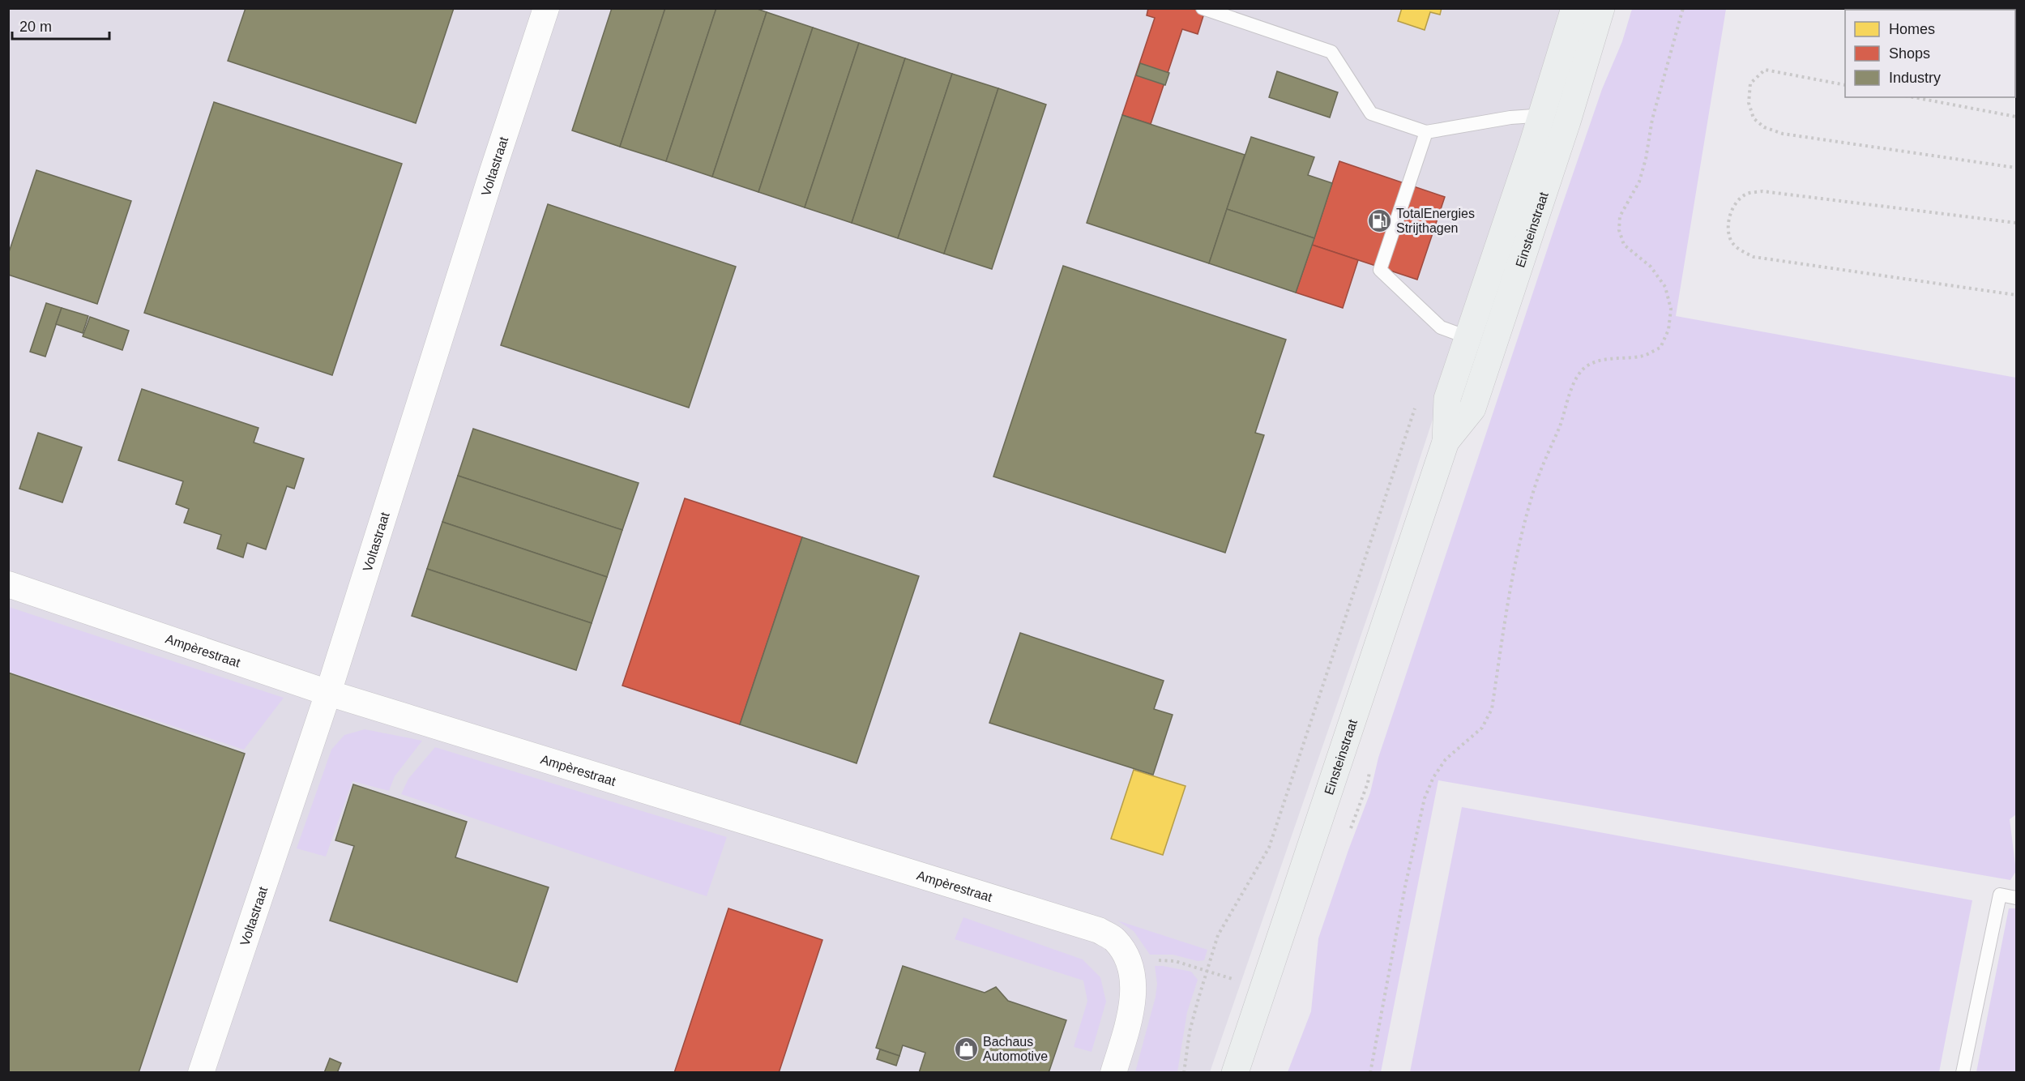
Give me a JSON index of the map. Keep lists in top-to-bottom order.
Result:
{
  "streets": {
    "main road": ["Einsteinstraat"],
    "street": ["Voltastraat", "Ampèrestraat"]
  },
  "crossings": [
    ["Voltastraat", "Ampèrestraat"]
  ],
  "places": {
    "fuel station": ["TotalEnergies Strijthagen"],
    "shop": ["Bachaus Automotive"]
  },
  "legend": ["Homes", "Shops", "Industry"],
  "scale_bar": "20 m"
}
